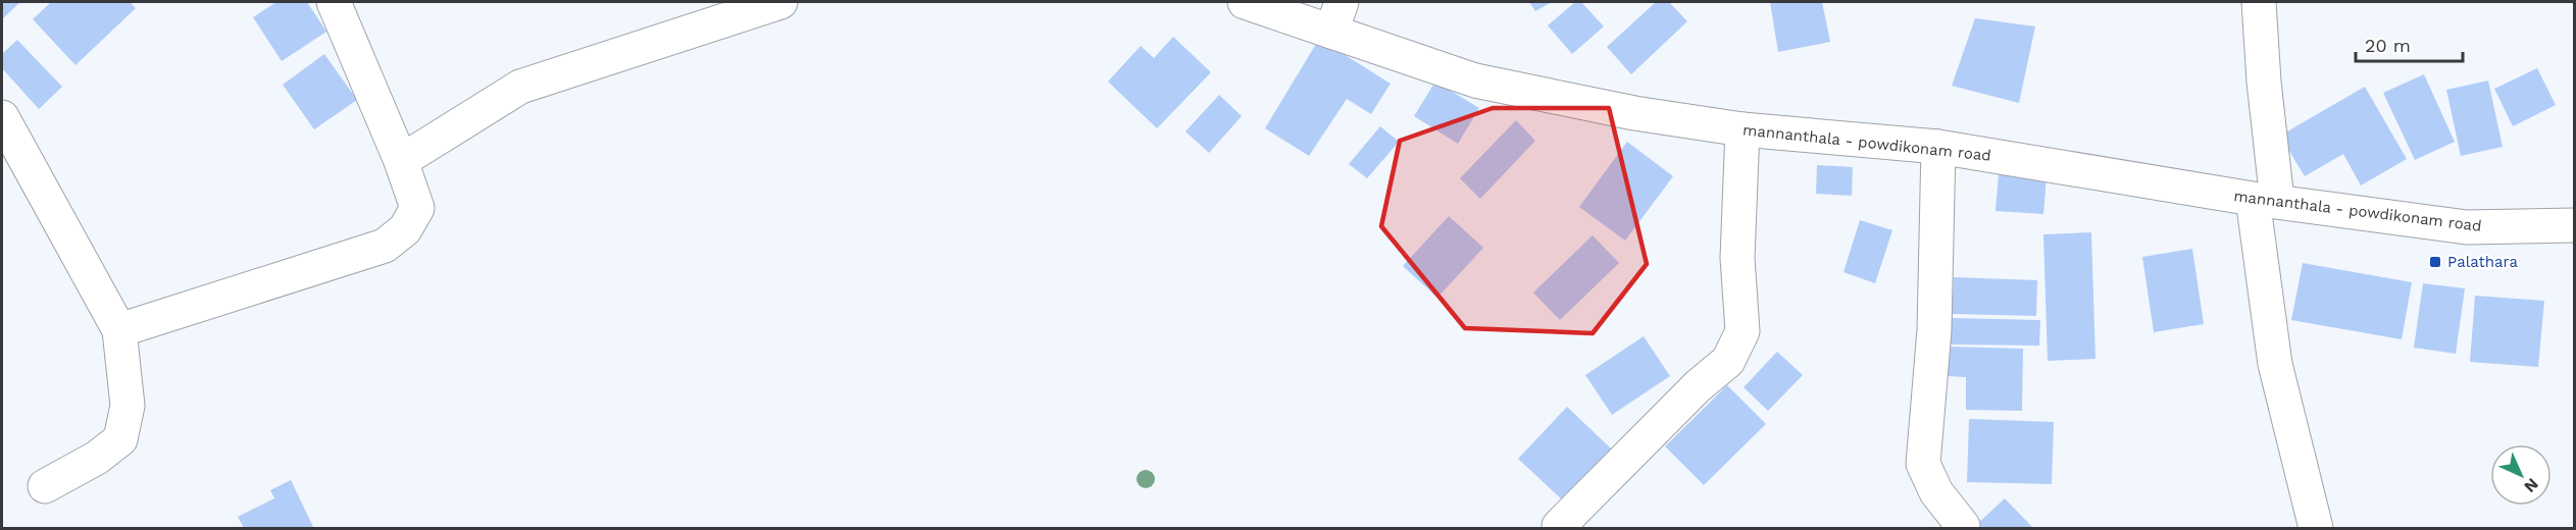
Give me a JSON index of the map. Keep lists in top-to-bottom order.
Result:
{
  "streets": {
    "main road": ["mannanthala - powdikonam road"]
  },
  "places": {
    "transit": ["Palathara"]
  },
  "scale_bar": "20 m",
  "north": "bottom right"
}
